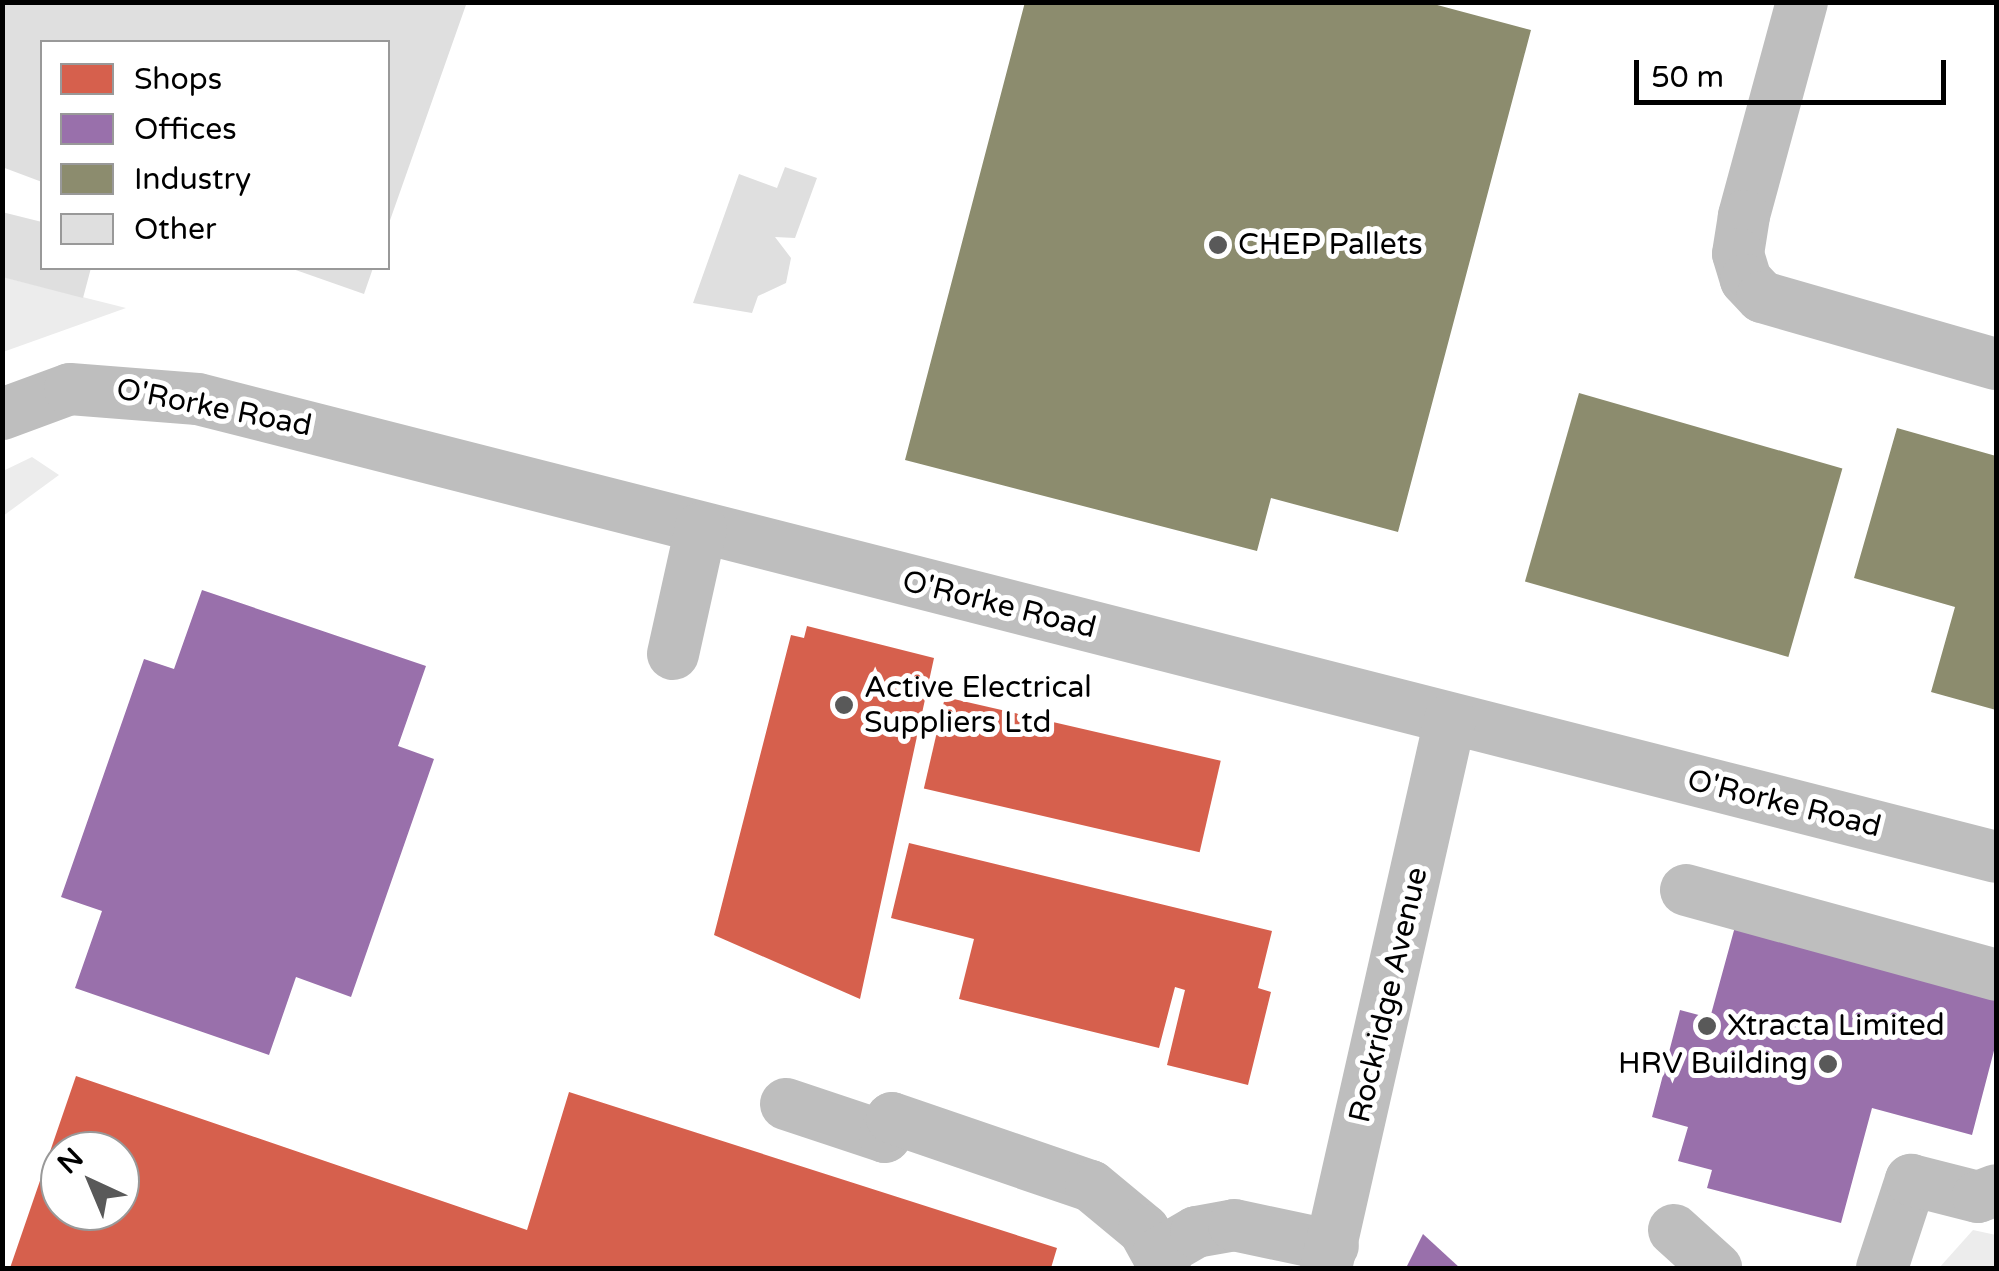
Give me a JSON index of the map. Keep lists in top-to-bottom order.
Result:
{
  "streets": {
    "street": ["O'Rorke Road", "Rockridge Avenue"]
  },
  "crossings": [
    ["O'Rorke Road", "Rockridge Avenue"]
  ],
  "places": [
    "CHEP Pallets",
    "Active Electrical Suppliers Ltd",
    "Xtracta Limited",
    "HRV Building"
  ],
  "legend": [
    "Shops",
    "Offices",
    "Industry",
    "Other"
  ],
  "scale_bar": "50 m",
  "north": "top left"
}
